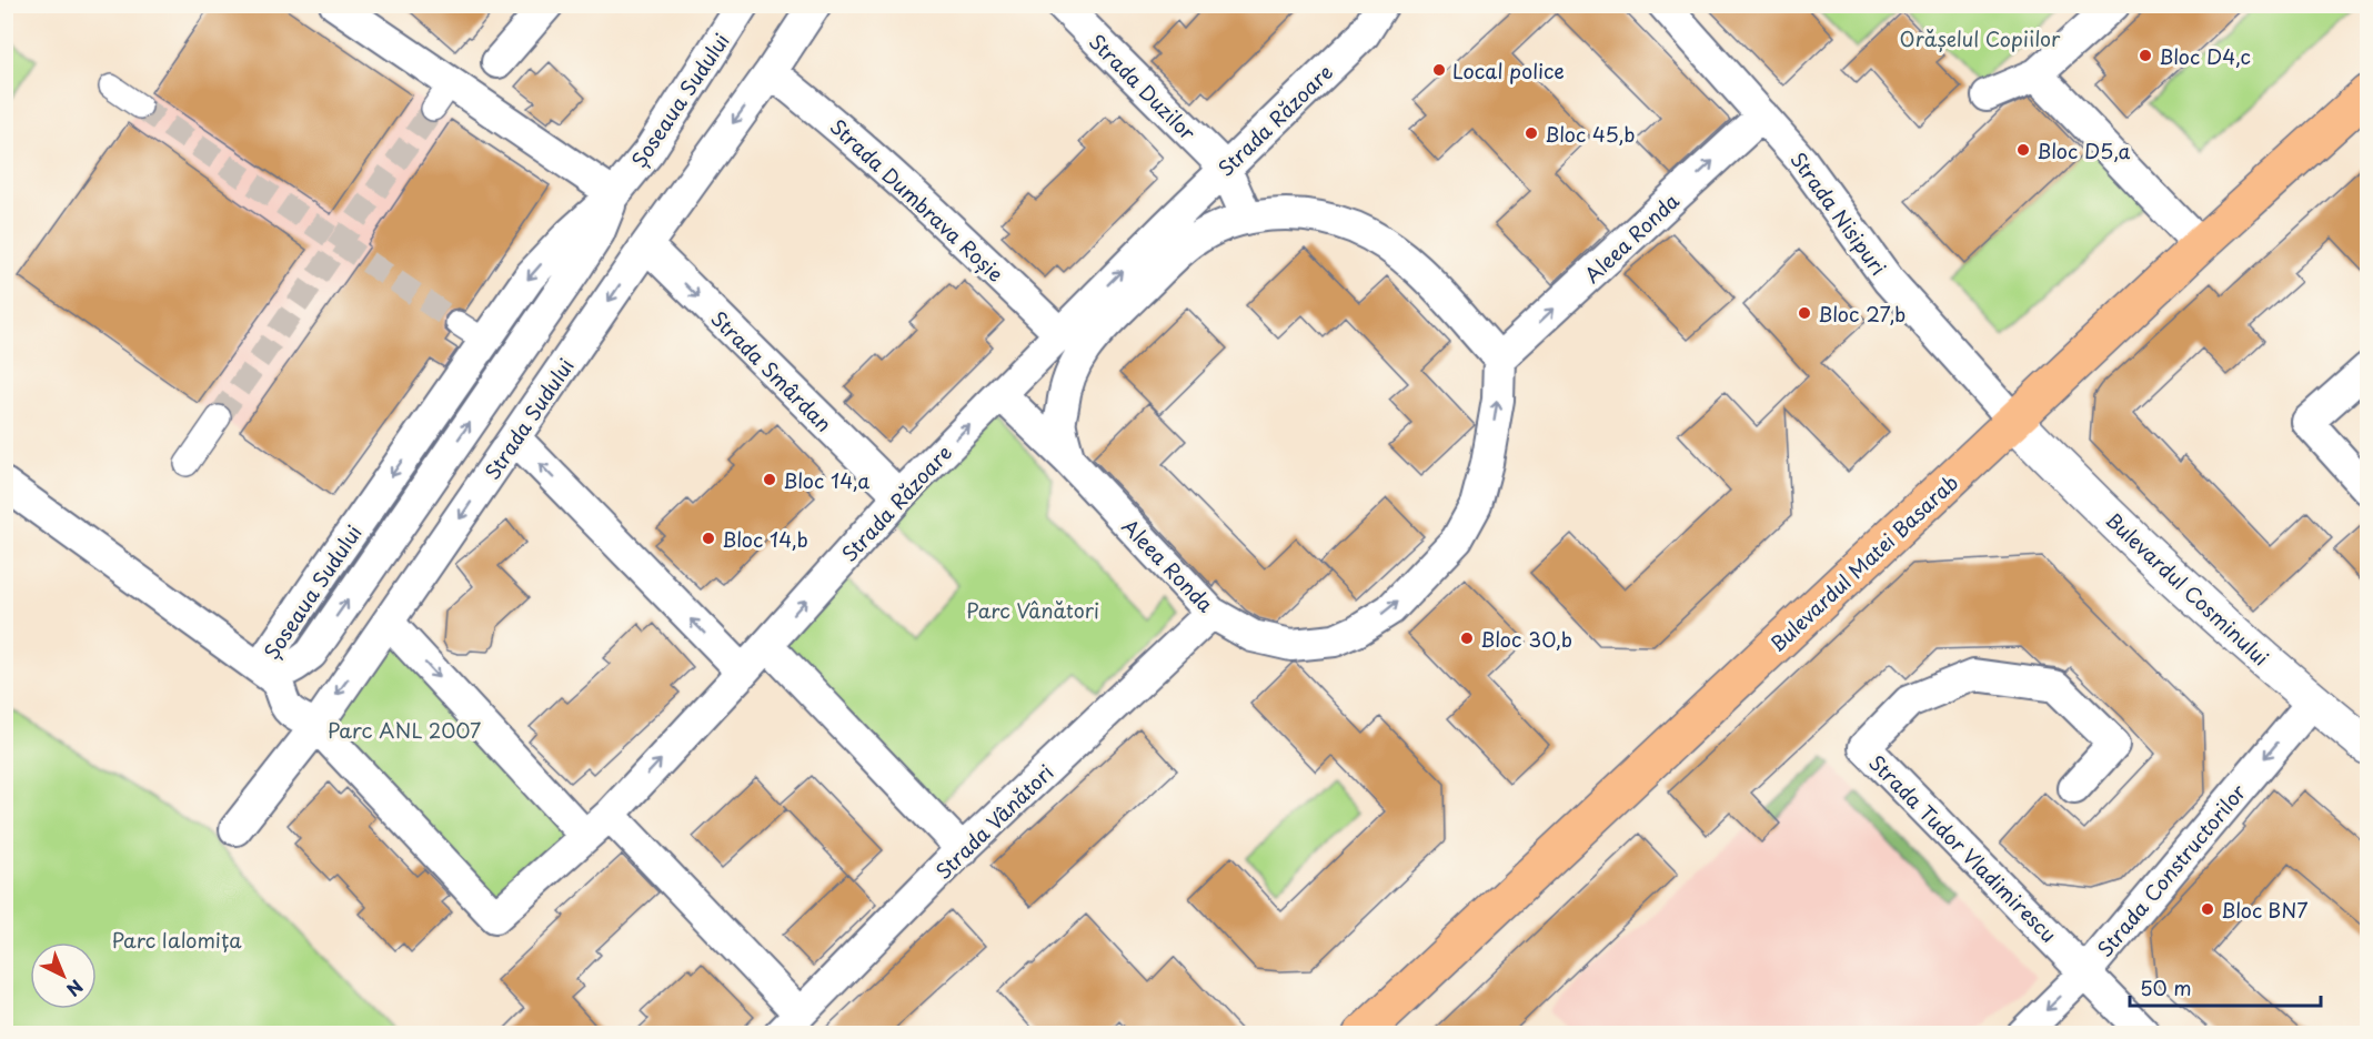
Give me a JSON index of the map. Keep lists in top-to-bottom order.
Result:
{
  "streets": {
    "main road": ["Bulevardul Matei Basarab"],
    "street": [
      "Strada Duzilor",
      "Șoseaua Sudului",
      "Strada Răzoare",
      "Strada Dumbrava Roșie",
      "Strada Nisipuri",
      "Aleea Ronda",
      "Strada Smârdan",
      "Strada Sudului",
      "Bulevardul Cosminului",
      "Strada Vânători",
      "Strada Tudor Vladimirescu",
      "Strada Constructorilor"
    ]
  },
  "crossings": [
    ["Strada Duzilor", "Strada Răzoare"],
    ["Strada Răzoare", "Strada Dumbrava Roșie"],
    ["Strada Răzoare", "Aleea Ronda"],
    ["Strada Răzoare", "Strada Smârdan"],
    ["Strada Răzoare", "Strada Sudului"],
    ["Strada Dumbrava Roșie", "Strada Sudului"],
    ["Strada Nisipuri", "Aleea Ronda"],
    ["Strada Nisipuri", "Bulevardul Matei Basarab"],
    ["Strada Nisipuri", "Bulevardul Cosminului"],
    ["Aleea Ronda", "Strada Vânători"],
    ["Strada Smârdan", "Strada Sudului"],
    ["Bulevardul Matei Basarab", "Bulevardul Cosminului"],
    ["Bulevardul Cosminului", "Strada Constructorilor"],
    ["Strada Tudor Vladimirescu", "Strada Constructorilor"]
  ],
  "one_way": [
    "Strada Răzoare",
    "Aleea Ronda",
    "Strada Sudului",
    "Strada Constructorilor"
  ],
  "parks": [
    "Orășelul Copiilor",
    "Parc Vânători",
    "Parc ANL 2007",
    "Parc Ialomița"
  ],
  "places": [
    "Bloc D4,c",
    "Local police",
    "Bloc 45,b",
    "Bloc D5,a",
    "Bloc 27,b",
    "Bloc 14,a",
    "Bloc 14,b",
    "Bloc 30,b",
    "Bloc BN7"
  ],
  "scale_bar": "50 m",
  "north": "bottom right"
}
